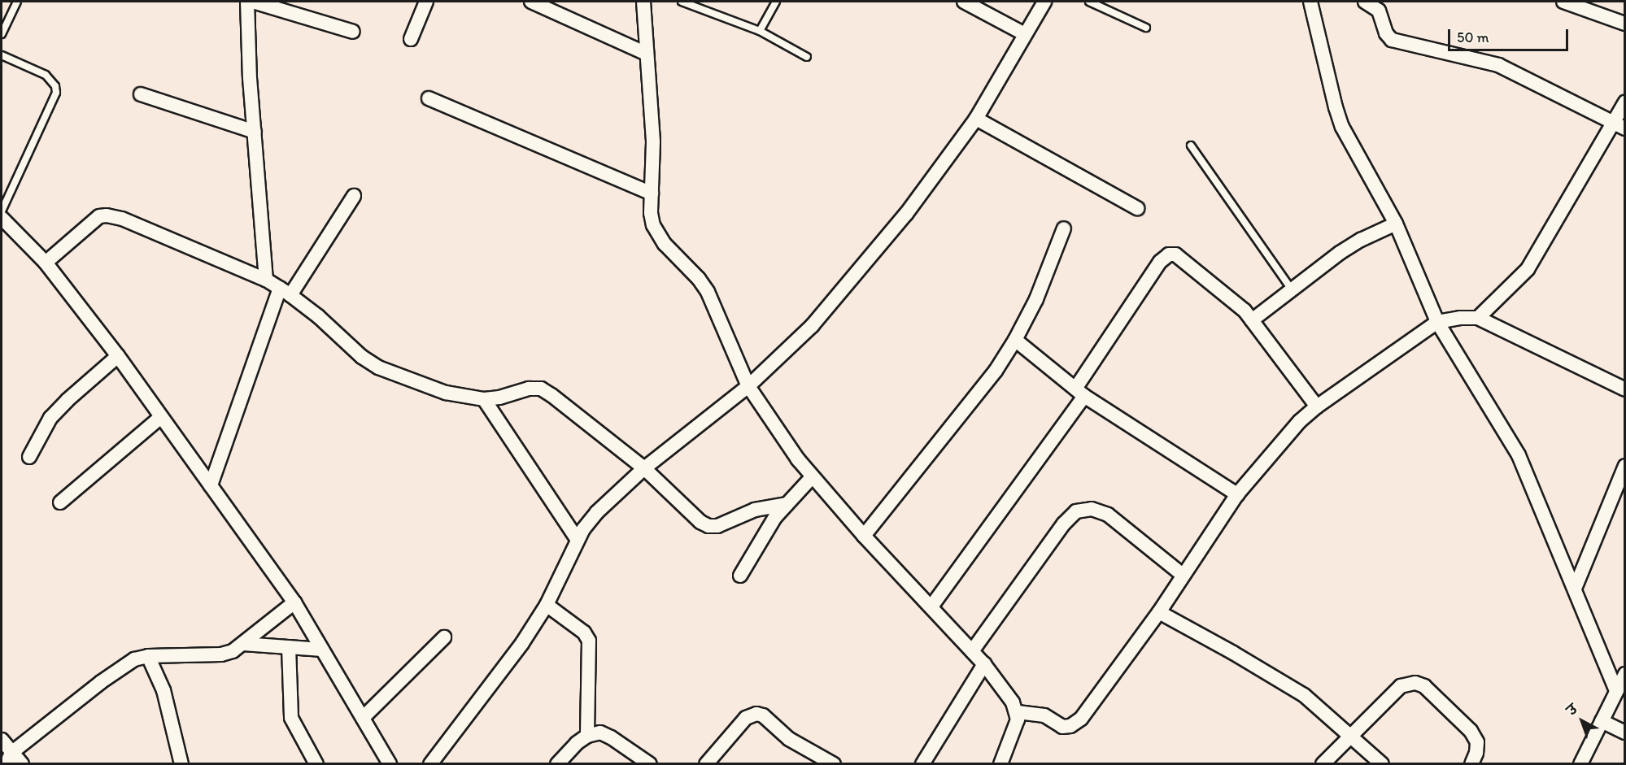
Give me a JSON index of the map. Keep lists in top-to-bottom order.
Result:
{
  "scale_bar": "50 m",
  "north": "top left"
}
